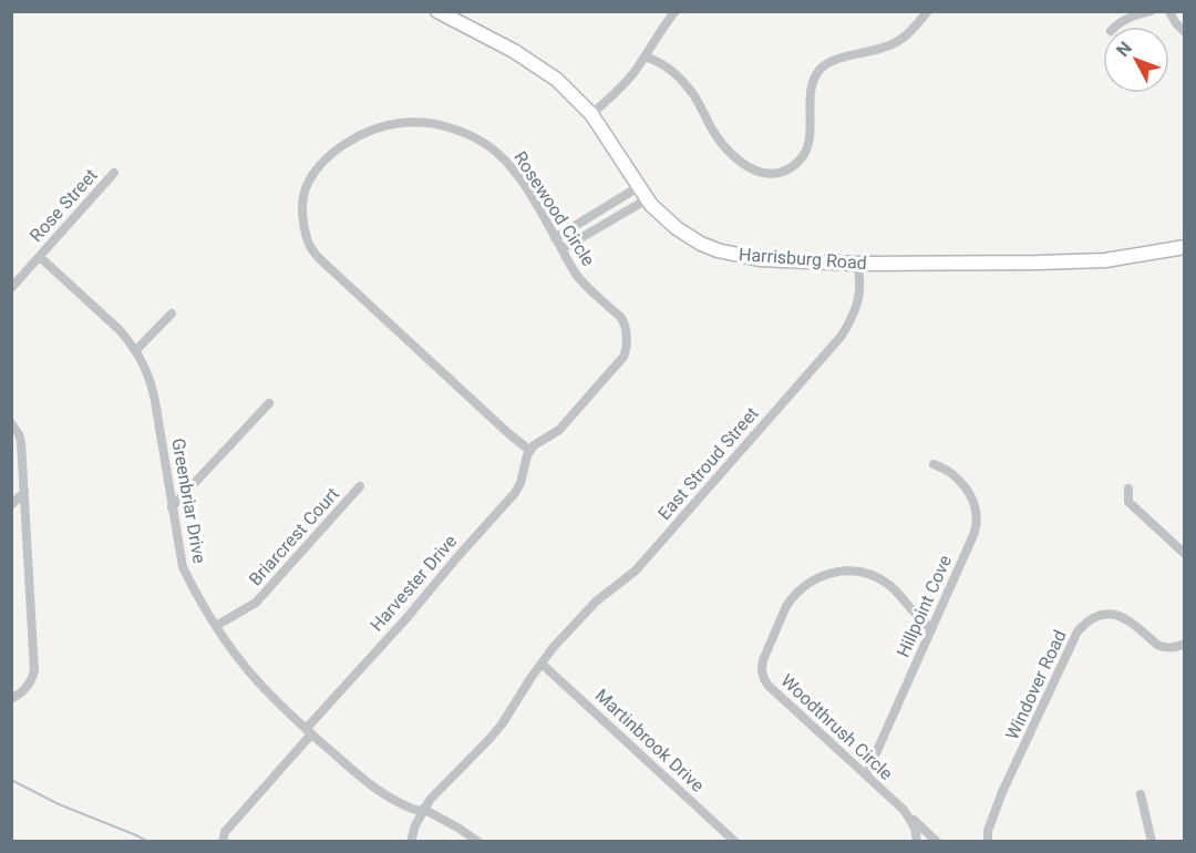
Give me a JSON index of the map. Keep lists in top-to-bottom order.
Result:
{
  "streets": {
    "main road": ["Harrisburg Road"],
    "street": [
      "Rose Street",
      "Rosewood Circle",
      "East Stroud Street",
      "Greenbriar Drive",
      "Briarcrest Court",
      "Harvester Drive",
      "Hillpoint Cove",
      "Windover Road",
      "Woodthrush Circle",
      "Martinbrook Drive"
    ]
  },
  "crossings": [
    ["Rose Street", "Greenbriar Drive"],
    ["Rosewood Circle", "Harvester Drive"],
    ["Harrisburg Road", "East Stroud Street"],
    ["East Stroud Street", "Greenbriar Drive"],
    ["East Stroud Street", "Martinbrook Drive"],
    ["Greenbriar Drive", "Briarcrest Court"],
    ["Greenbriar Drive", "Harvester Drive"],
    ["Hillpoint Cove", "Woodthrush Circle"]
  ],
  "north": "top left"
}
